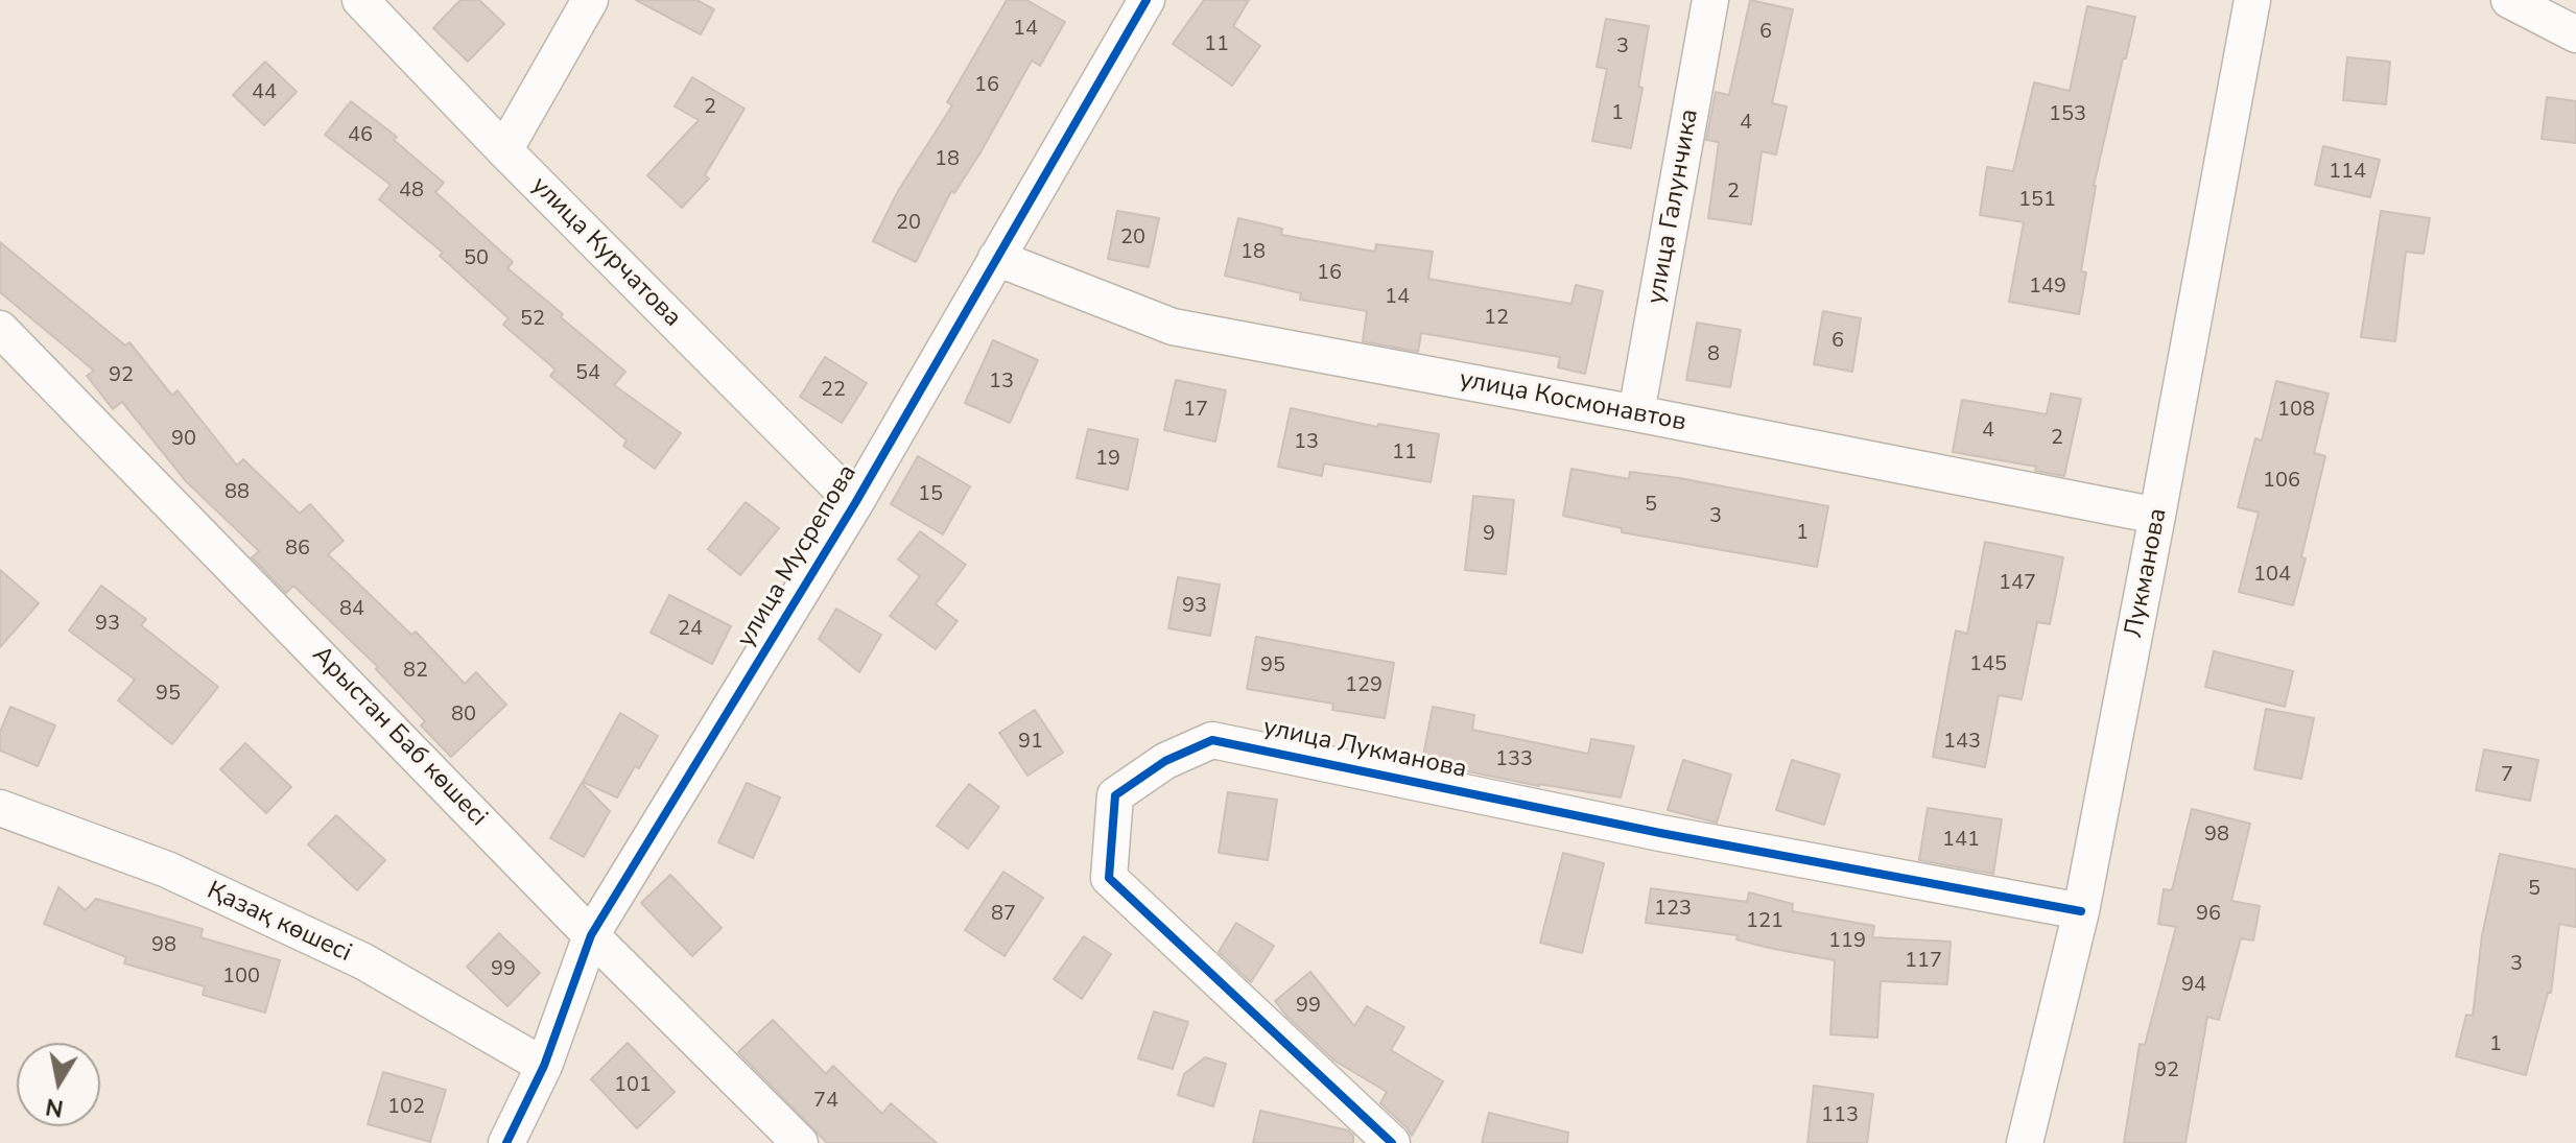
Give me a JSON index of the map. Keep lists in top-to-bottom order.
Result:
{
  "streets": {
    "street": [
      "улица Галунчика",
      "улица Курчатова",
      "улица Космонавтов",
      "улица Мусрепова",
      "Лукманова",
      "Арыстан Баб көшесі",
      "улица Лукманова",
      "Қазақ көшесі"
    ]
  },
  "crossings": [
    ["улица Галунчика", "улица Космонавтов"],
    ["улица Курчатова", "улица Мусрепова"],
    ["улица Космонавтов", "улица Мусрепова"],
    ["улица Космонавтов", "Лукманова"],
    ["улица Мусрепова", "Арыстан Баб көшесі"],
    ["улица Мусрепова", "Қазақ көшесі"],
    ["Лукманова", "улица Лукманова"]
  ],
  "house_numbers": [
    "14",
    "6",
    "11",
    "3",
    "16",
    "44",
    "2",
    "1",
    "153",
    "4",
    "46",
    "18",
    "114",
    "48",
    "2",
    "151",
    "20",
    "20",
    "18",
    "50",
    "16",
    "149",
    "14",
    "12",
    "52",
    "6",
    "8",
    "54",
    "92",
    "13",
    "22",
    "17",
    "108",
    "4",
    "2",
    "90",
    "13",
    "11",
    "19",
    "106",
    "88",
    "15",
    "5",
    "3",
    "1",
    "9",
    "86",
    "104",
    "147",
    "93",
    "84",
    "93",
    "24",
    "145",
    "95",
    "82",
    "129",
    "95",
    "80",
    "91",
    "143",
    "133",
    "7",
    "98",
    "141",
    "5",
    "123",
    "87",
    "96",
    "121",
    "119",
    "98",
    "117",
    "3",
    "99",
    "100",
    "94",
    "99",
    "1",
    "92",
    "101",
    "74",
    "102",
    "113"
  ],
  "north": "bottom"
}
